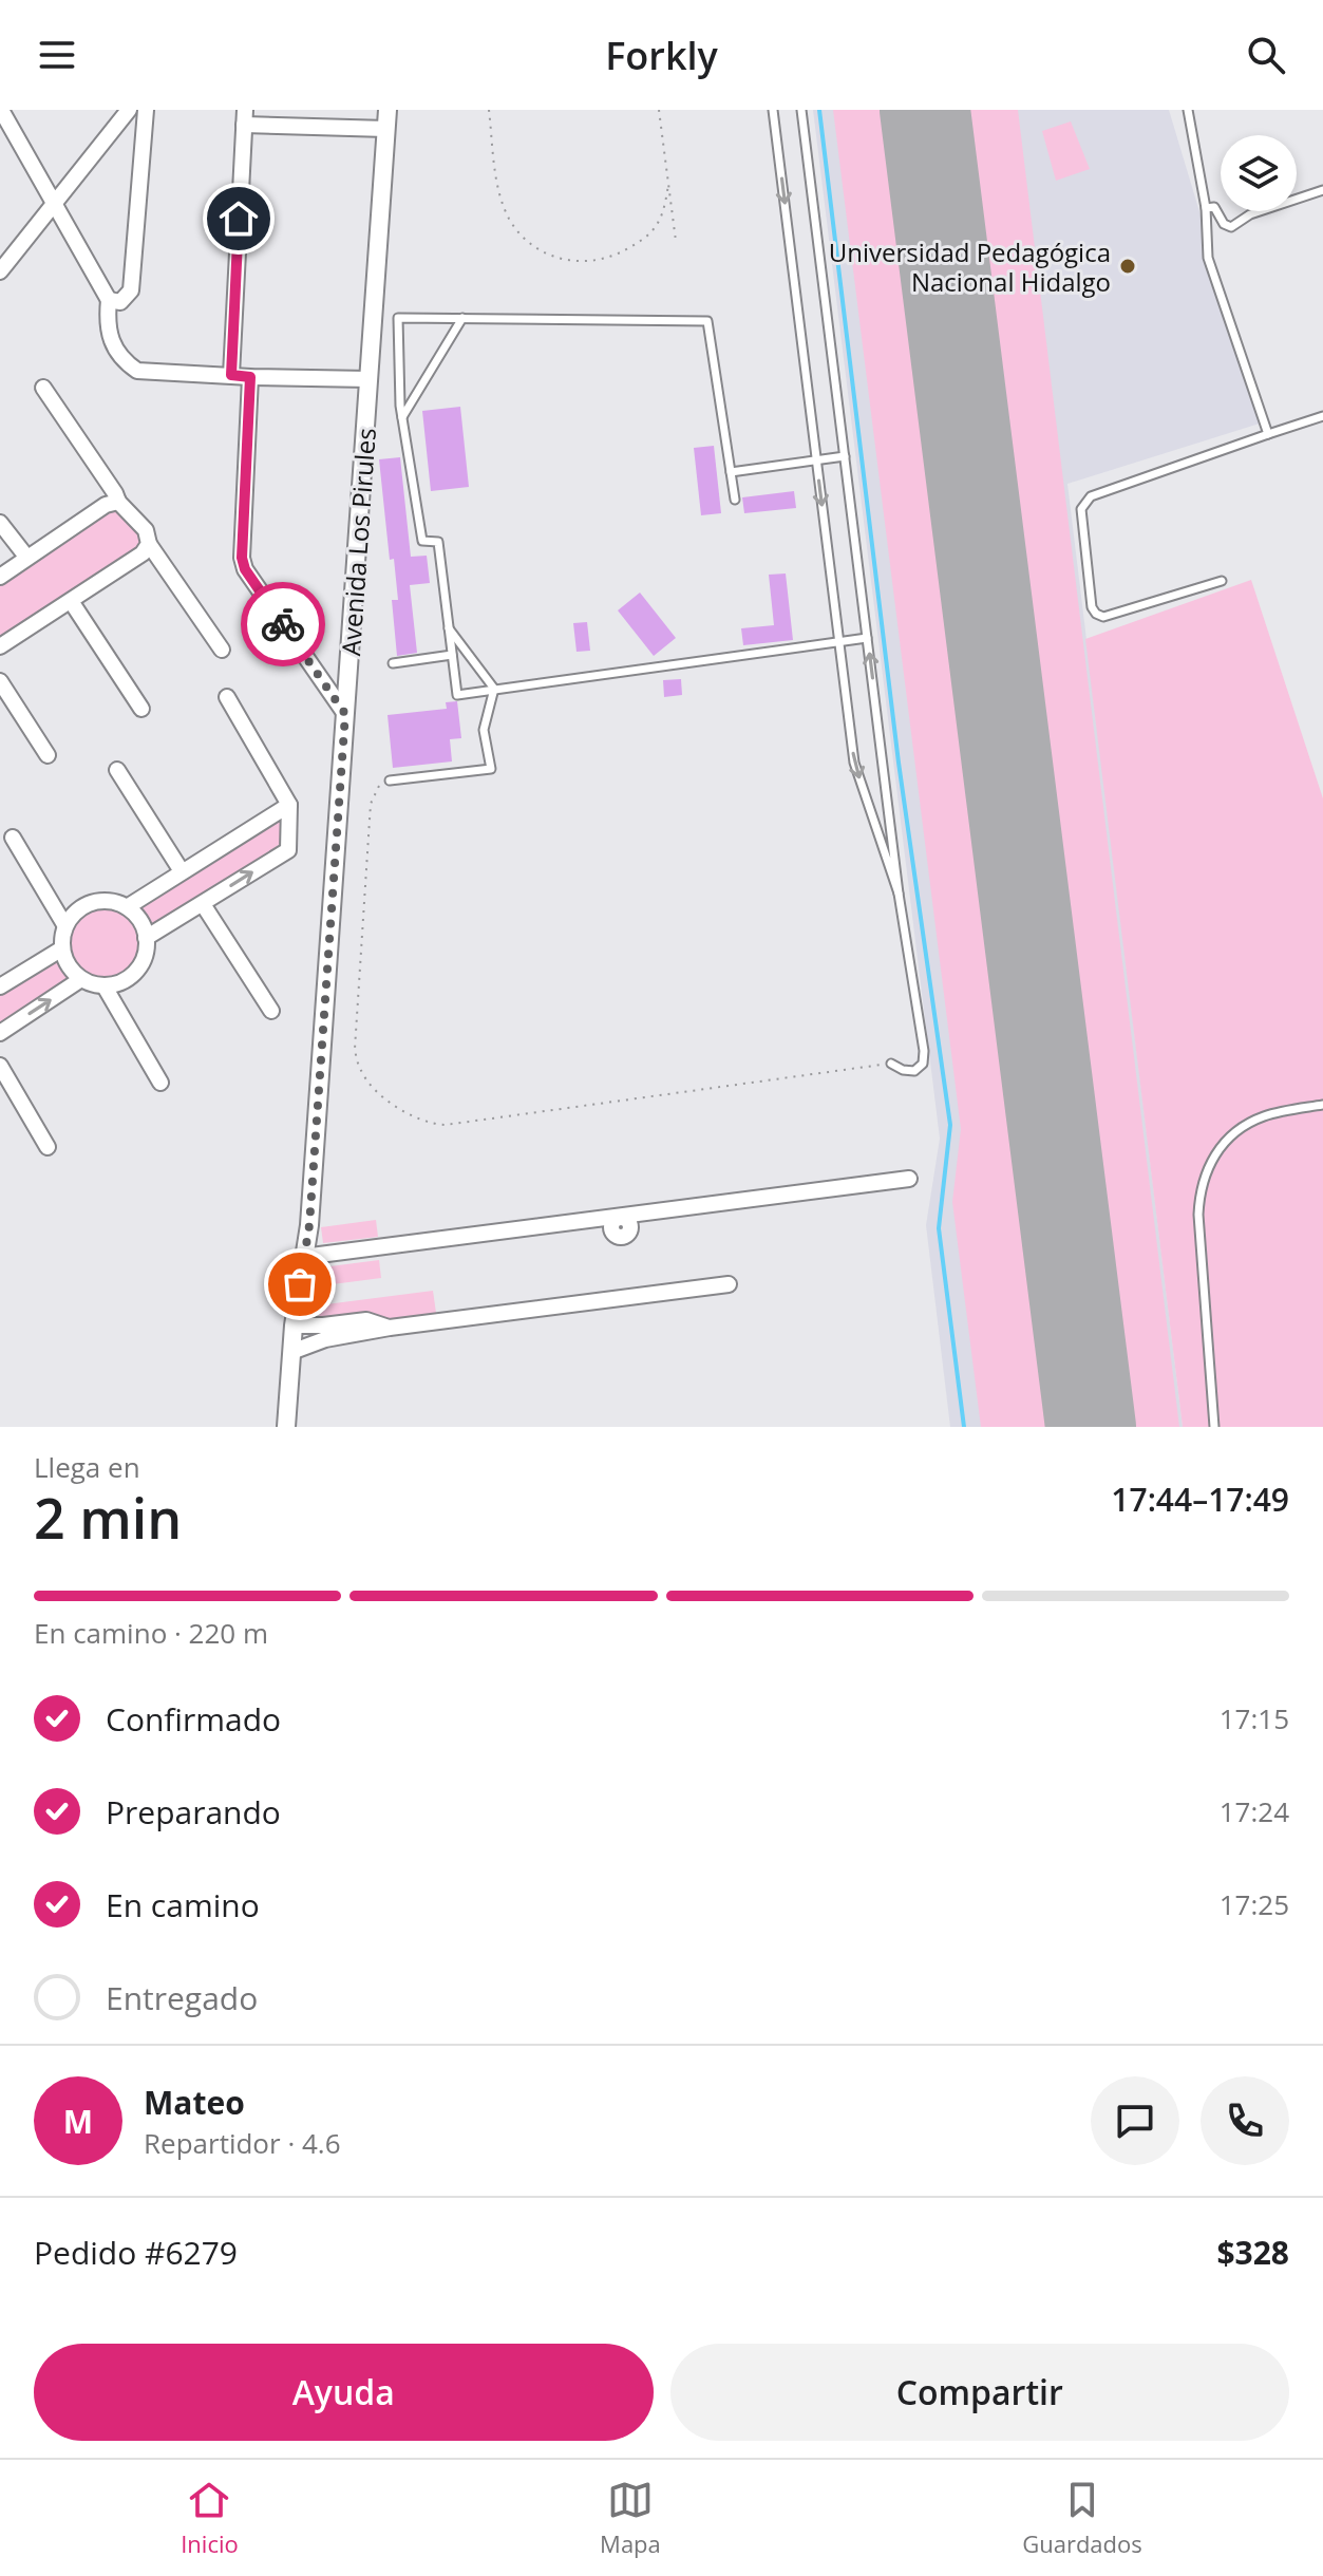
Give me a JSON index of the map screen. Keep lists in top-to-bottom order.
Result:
{
  "streets": {
    "street": ["Avenida Los Pirules"]
  },
  "places": ["Universidad Pedagógica Nacional Hidalgo"],
  "page": {
    "header": "Forkly",
    "heading": ["2 min", "Llega en", "17:44–17:49"],
    "panel": [
      "Mateo",
      "Repartidor · 4.6",
      "Pedido #6279",
      "$328"
    ],
    "bar": "En camino · 220 m",
    "list": [
      ["Confirmado", "17:15"],
      ["Preparando", "17:24"],
      ["En camino", "17:25"],
      "Entregado"
    ],
    "round": "M",
    "buttons": ["Ayuda", "Compartir"],
    "tabs": ["Inicio", "Mapa", "Guardados"]
  }
}
